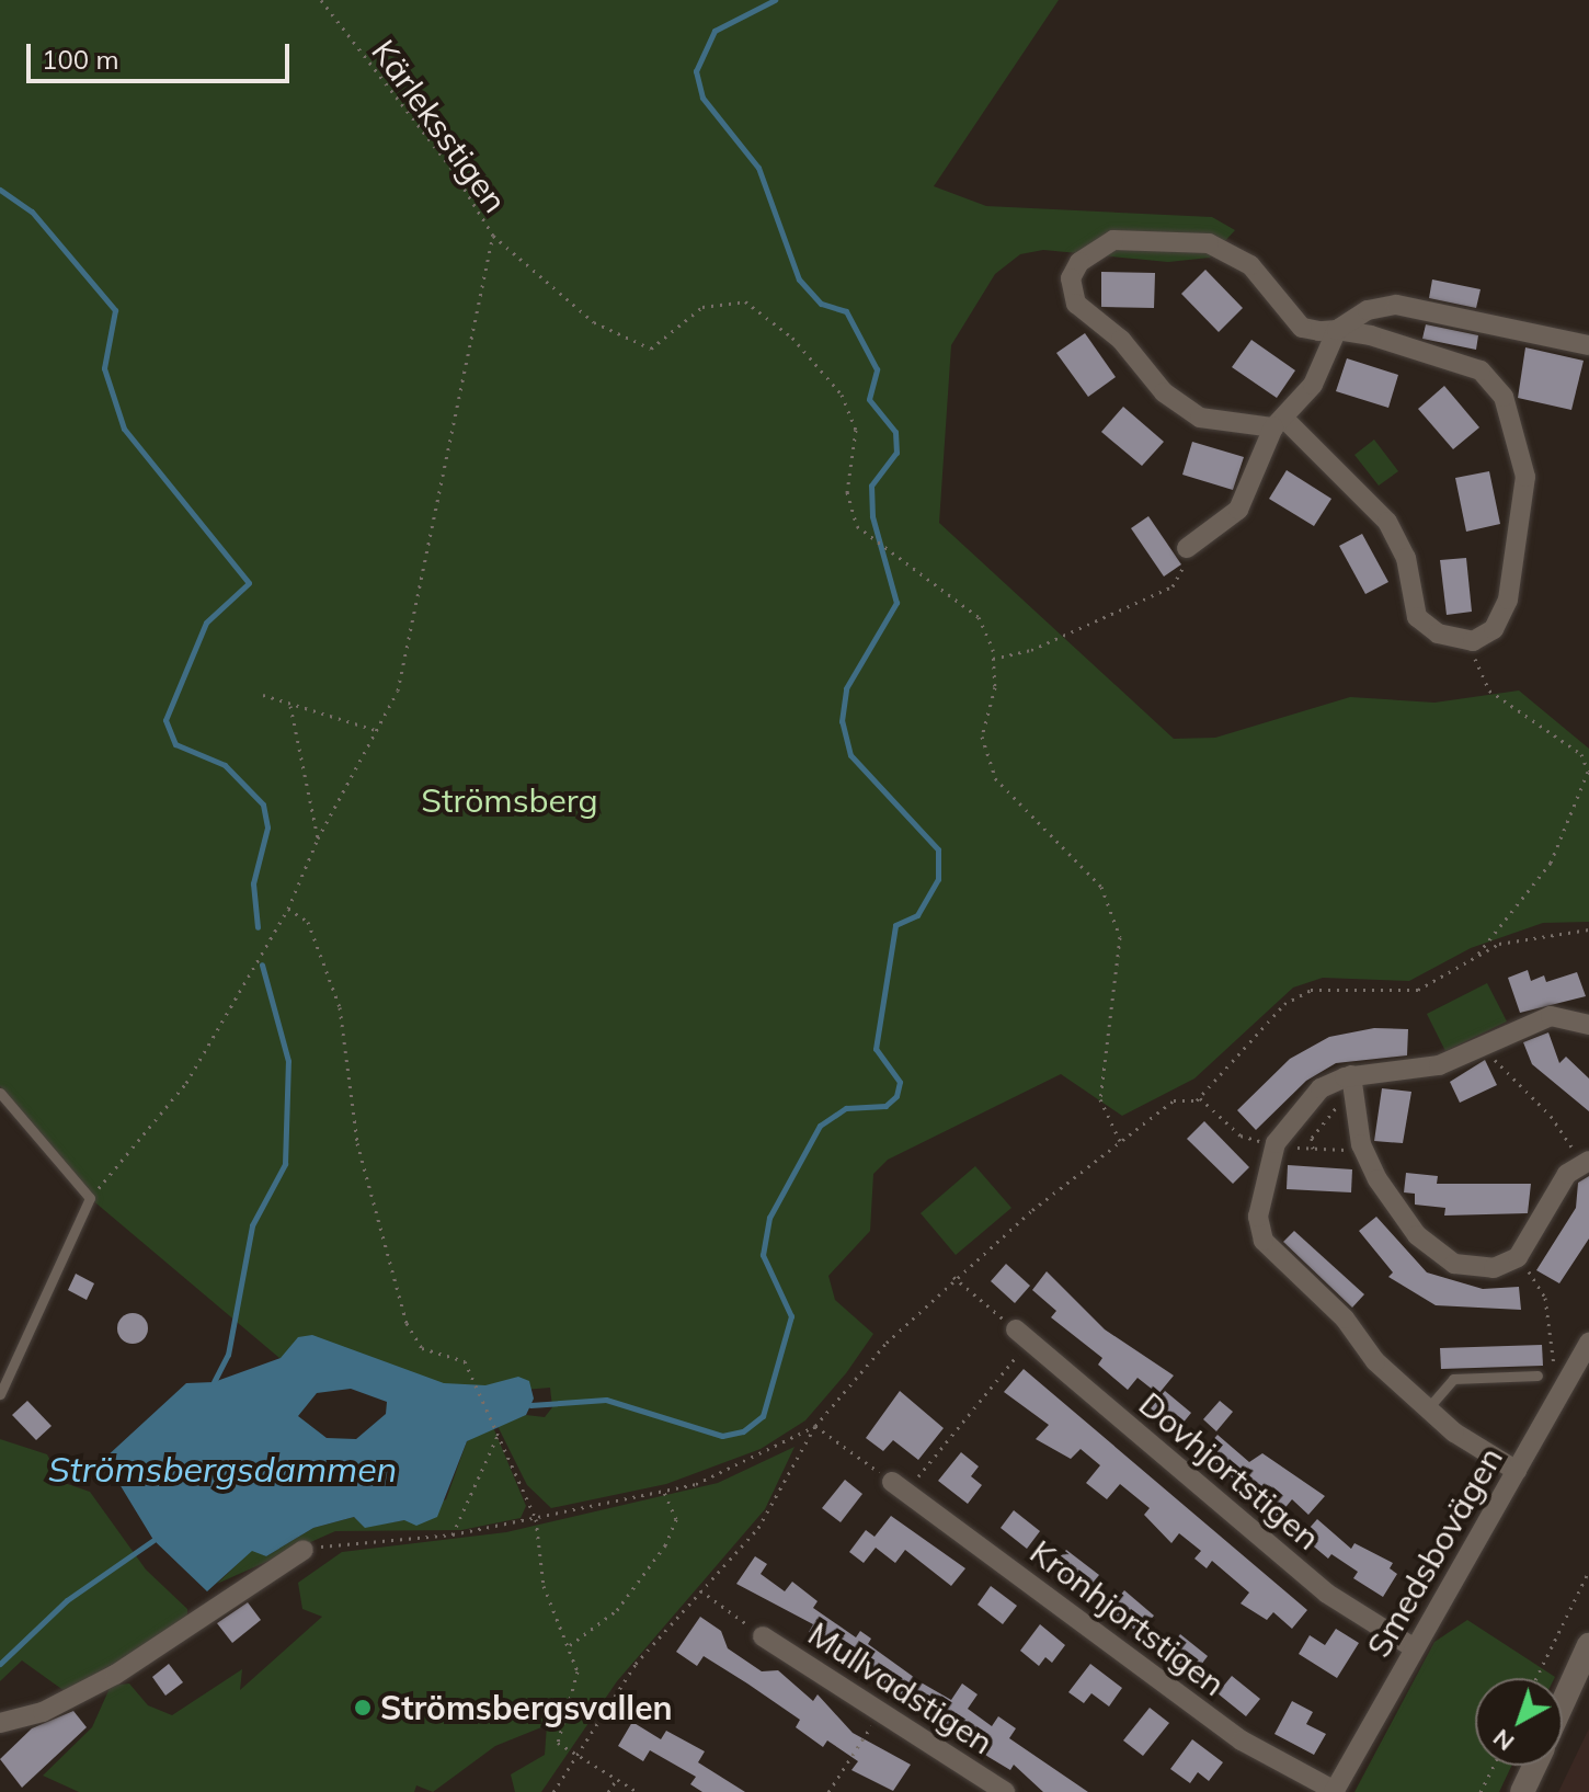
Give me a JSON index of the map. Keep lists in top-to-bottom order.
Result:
{
  "streets": {
    "street": [
      "Dovhjortstigen",
      "Smedsbovägen",
      "Kronhjortstigen",
      "Mullvadstigen"
    ],
    "path": ["Kärleksstigen"]
  },
  "crossings": [
    ["Dovhjortstigen", "Smedsbovägen"],
    ["Smedsbovägen", "Kronhjortstigen"]
  ],
  "water": ["Strömsbergsdammen"],
  "parks": ["Strömsberg"],
  "places": ["Strömsbergsvallen"],
  "scale_bar": "100 m",
  "north": "bottom left"
}
